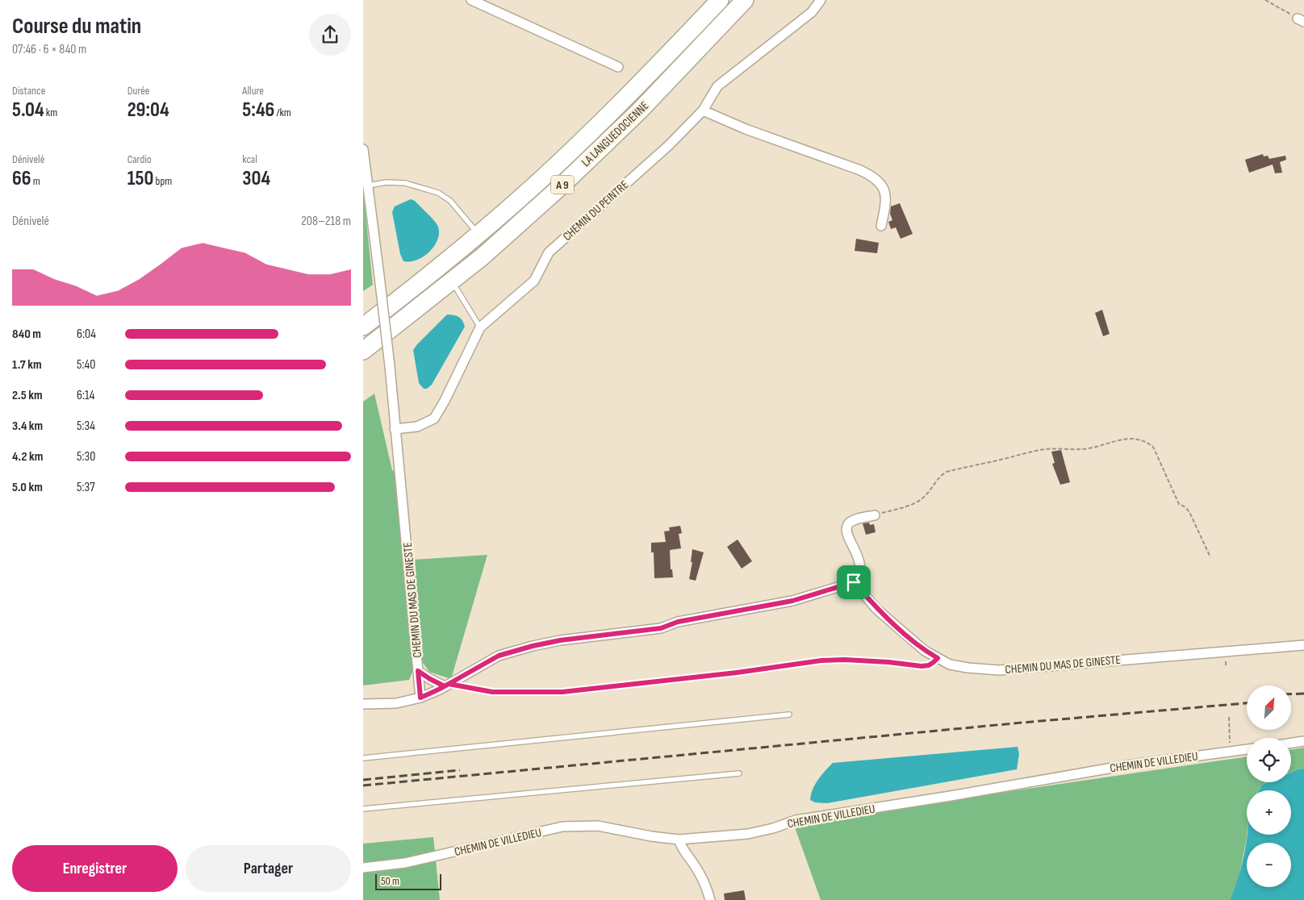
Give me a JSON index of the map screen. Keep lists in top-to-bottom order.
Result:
{
  "streets": {
    "highway": ["LA LANGUEDOCIENNE", "A 9"],
    "street": ["CHEMIN DU PEINTRE", "CHEMIN DU MAS DE GINESTE", "CHEMIN DE VILLEDIEU"]
  },
  "crossings": [
    ["CHEMIN DU PEINTRE", "CHEMIN DU MAS DE GINESTE"]
  ],
  "scale_bar": "50 m",
  "north": "top right",
  "page": {
    "heading": ["Course du matin", "07:46 · 6 × 840 m"],
    "stats": [
      ["Distance", "5.04 km"],
      ["Durée", "29:04"],
      ["Allure", "5:46 /km"],
      ["Dénivelé", "66 m"],
      ["Cardio", "150 bpm"],
      ["kcal", "304"]
    ],
    "chart": ["Dénivelé", "208–218 m"],
    "list": [
      {
        "name": "840 m",
        "note": "6:04"
      },
      {
        "name": "1.7 km",
        "note": "5:40"
      },
      {
        "name": "2.5 km",
        "note": "6:14"
      },
      {
        "name": "3.4 km",
        "note": "5:34"
      },
      {
        "name": "4.2 km",
        "note": "5:30"
      },
      {
        "name": "5.0 km",
        "note": "5:37"
      }
    ],
    "map_buttons": ["+", "−"],
    "buttons": ["Enregistrer", "Partager"],
    "scale": "50 m"
  }
}
